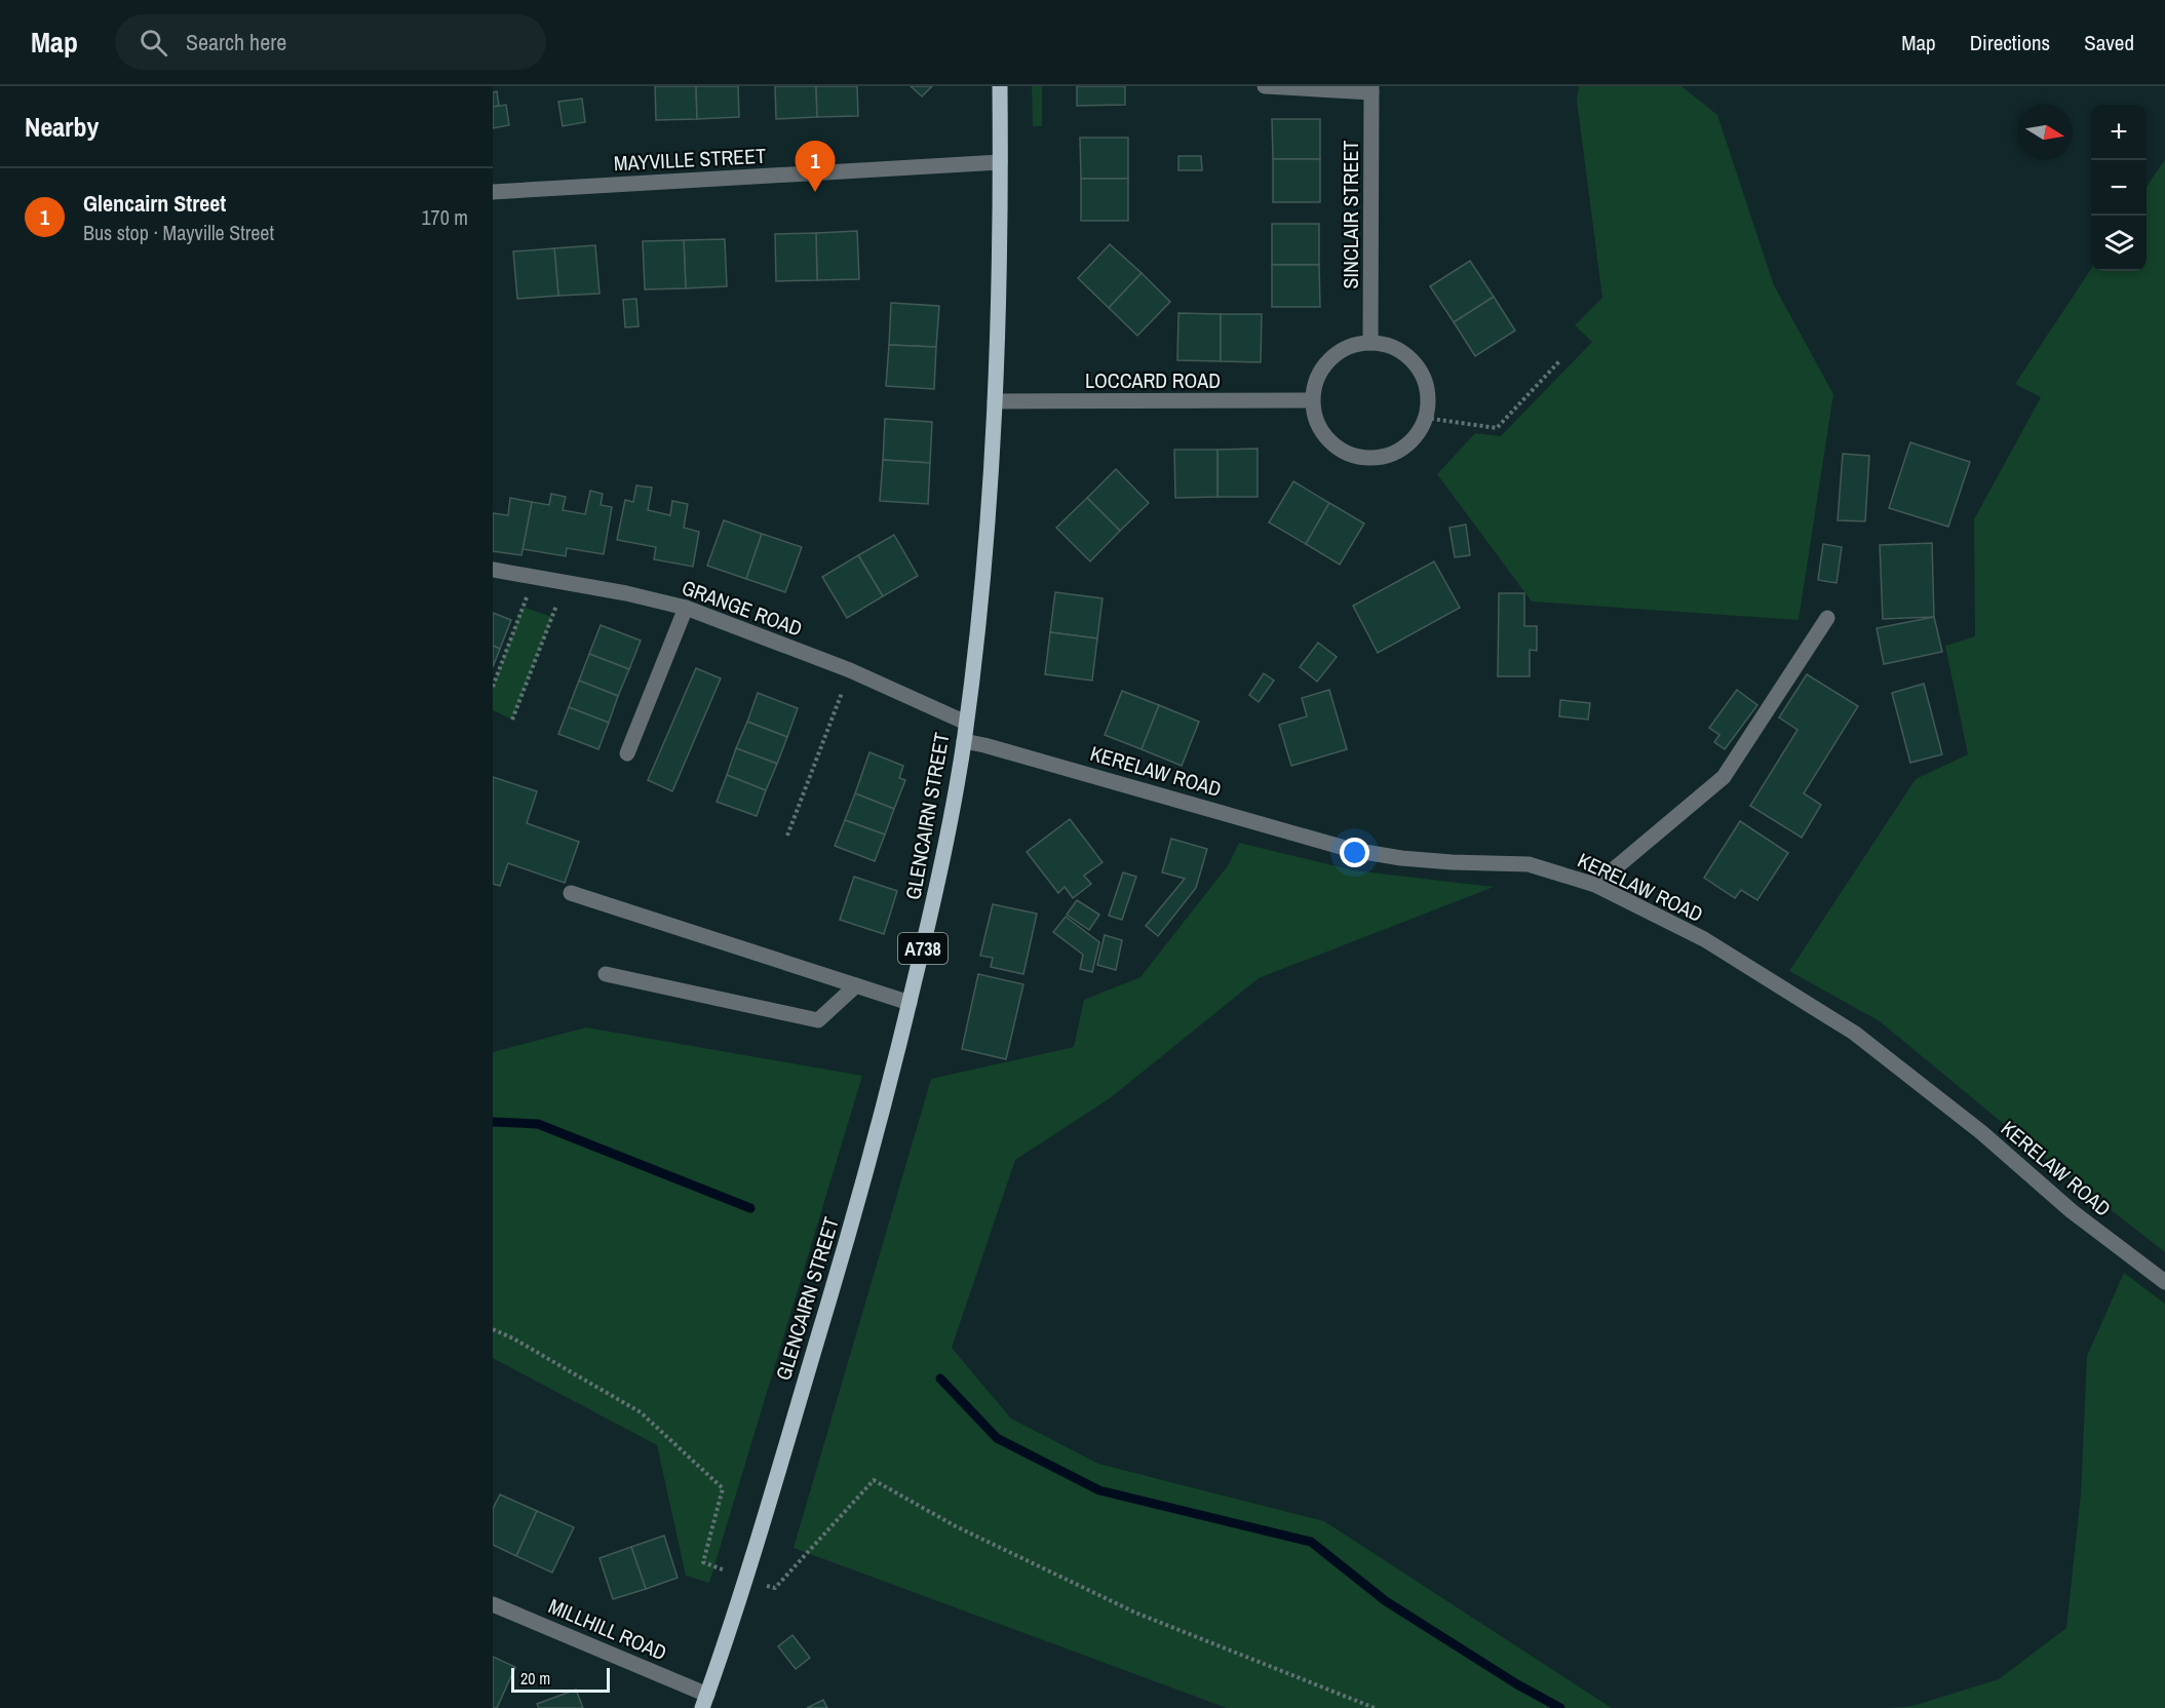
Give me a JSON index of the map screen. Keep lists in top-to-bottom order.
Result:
{
  "streets": {
    "main road": ["GLENCAIRN STREET", "A738"],
    "street": [
      "MAYVILLE STREET",
      "SINCLAIR STREET",
      "LOCCARD ROAD",
      "GRANGE ROAD",
      "KERELAW ROAD",
      "MILLHILL ROAD"
    ]
  },
  "crossings": [
    ["MAYVILLE STREET", "GLENCAIRN STREET"],
    ["SINCLAIR STREET", "LOCCARD ROAD"],
    ["LOCCARD ROAD", "GLENCAIRN STREET"],
    ["GRANGE ROAD", "GLENCAIRN STREET"],
    ["KERELAW ROAD", "GLENCAIRN STREET"],
    ["GLENCAIRN STREET", "MILLHILL ROAD"]
  ],
  "scale_bar": "20 m",
  "north": "right",
  "page": {
    "header": "Map",
    "search": "Search here",
    "nav": ["Map", "Directions", "Saved"],
    "heading": "Nearby",
    "map_buttons": ["+", "−"],
    "pins": "1",
    "list": [
      {
        "mark": "1",
        "name": "Glencairn Street",
        "note": "Bus stop · Mayville Street",
        "value": "170 m"
      }
    ],
    "scale": "20 m"
  }
}
